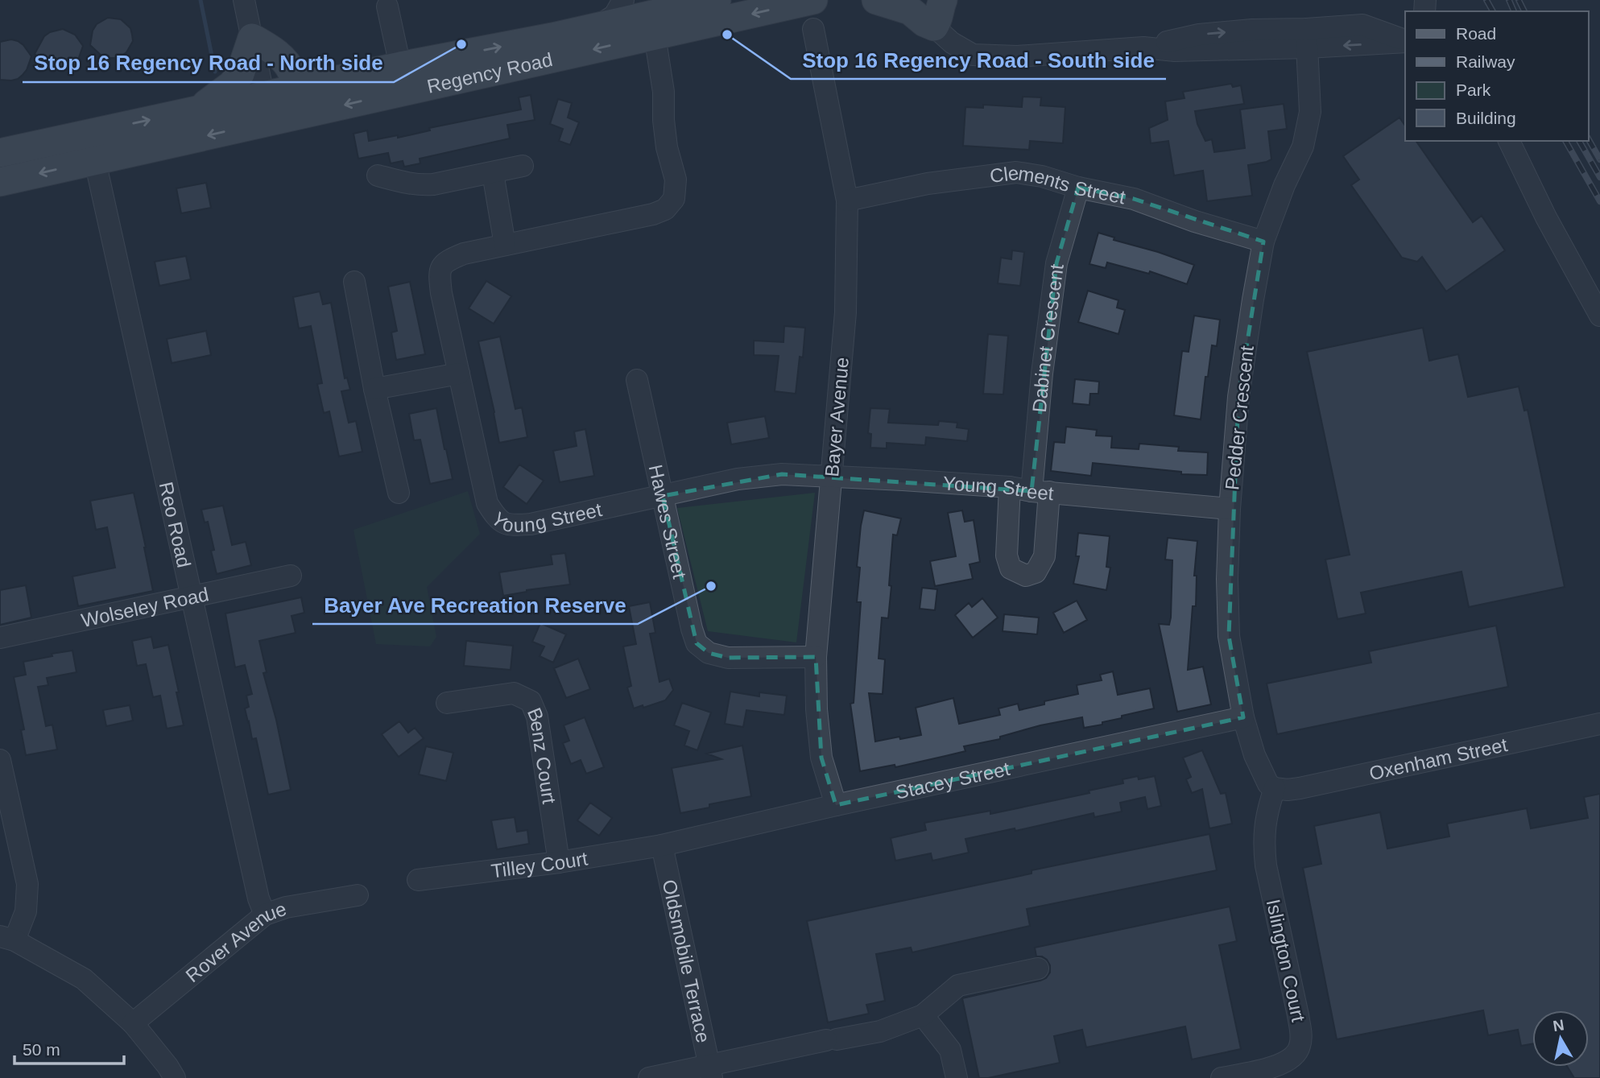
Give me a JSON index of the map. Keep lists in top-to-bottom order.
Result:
{
  "streets": {
    "main road": ["Regency Road"],
    "street": [
      "Clements Street",
      "Dabinet Crescent",
      "Bayer Avenue",
      "Pedder Crescent",
      "Young Street",
      "Hawes Street",
      "Reo Road",
      "Wolseley Road",
      "Benz Court",
      "Oxenham Street",
      "Stacey Street",
      "Tilley Court",
      "Rover Avenue",
      "Islington Court",
      "Oldsmobile Terrace"
    ]
  },
  "crossings": [
    ["Regency Road", "Young Street"],
    ["Regency Road", "Reo Road"],
    ["Clements Street", "Dabinet Crescent"],
    ["Clements Street", "Bayer Avenue"],
    ["Clements Street", "Pedder Crescent"],
    ["Dabinet Crescent", "Young Street"],
    ["Bayer Avenue", "Young Street"],
    ["Bayer Avenue", "Hawes Street"],
    ["Bayer Avenue", "Stacey Street"],
    ["Pedder Crescent", "Young Street"],
    ["Pedder Crescent", "Oxenham Street"],
    ["Pedder Crescent", "Stacey Street"],
    ["Pedder Crescent", "Islington Court"],
    ["Young Street", "Hawes Street"],
    ["Reo Road", "Wolseley Road"],
    ["Reo Road", "Rover Avenue"],
    ["Benz Court", "Tilley Court"],
    ["Oxenham Street", "Islington Court"],
    ["Stacey Street", "Tilley Court"],
    ["Stacey Street", "Oldsmobile Terrace"],
    ["Tilley Court", "Oldsmobile Terrace"]
  ],
  "places": ["Stop 16 Regency Road - South side", "Stop 16 Regency Road - North side", "Bayer Ave Recreation Reserve"],
  "legend": [
    "Road",
    "Railway",
    "Park",
    "Building"
  ],
  "scale_bar": "50 m",
  "north": "top"
}
